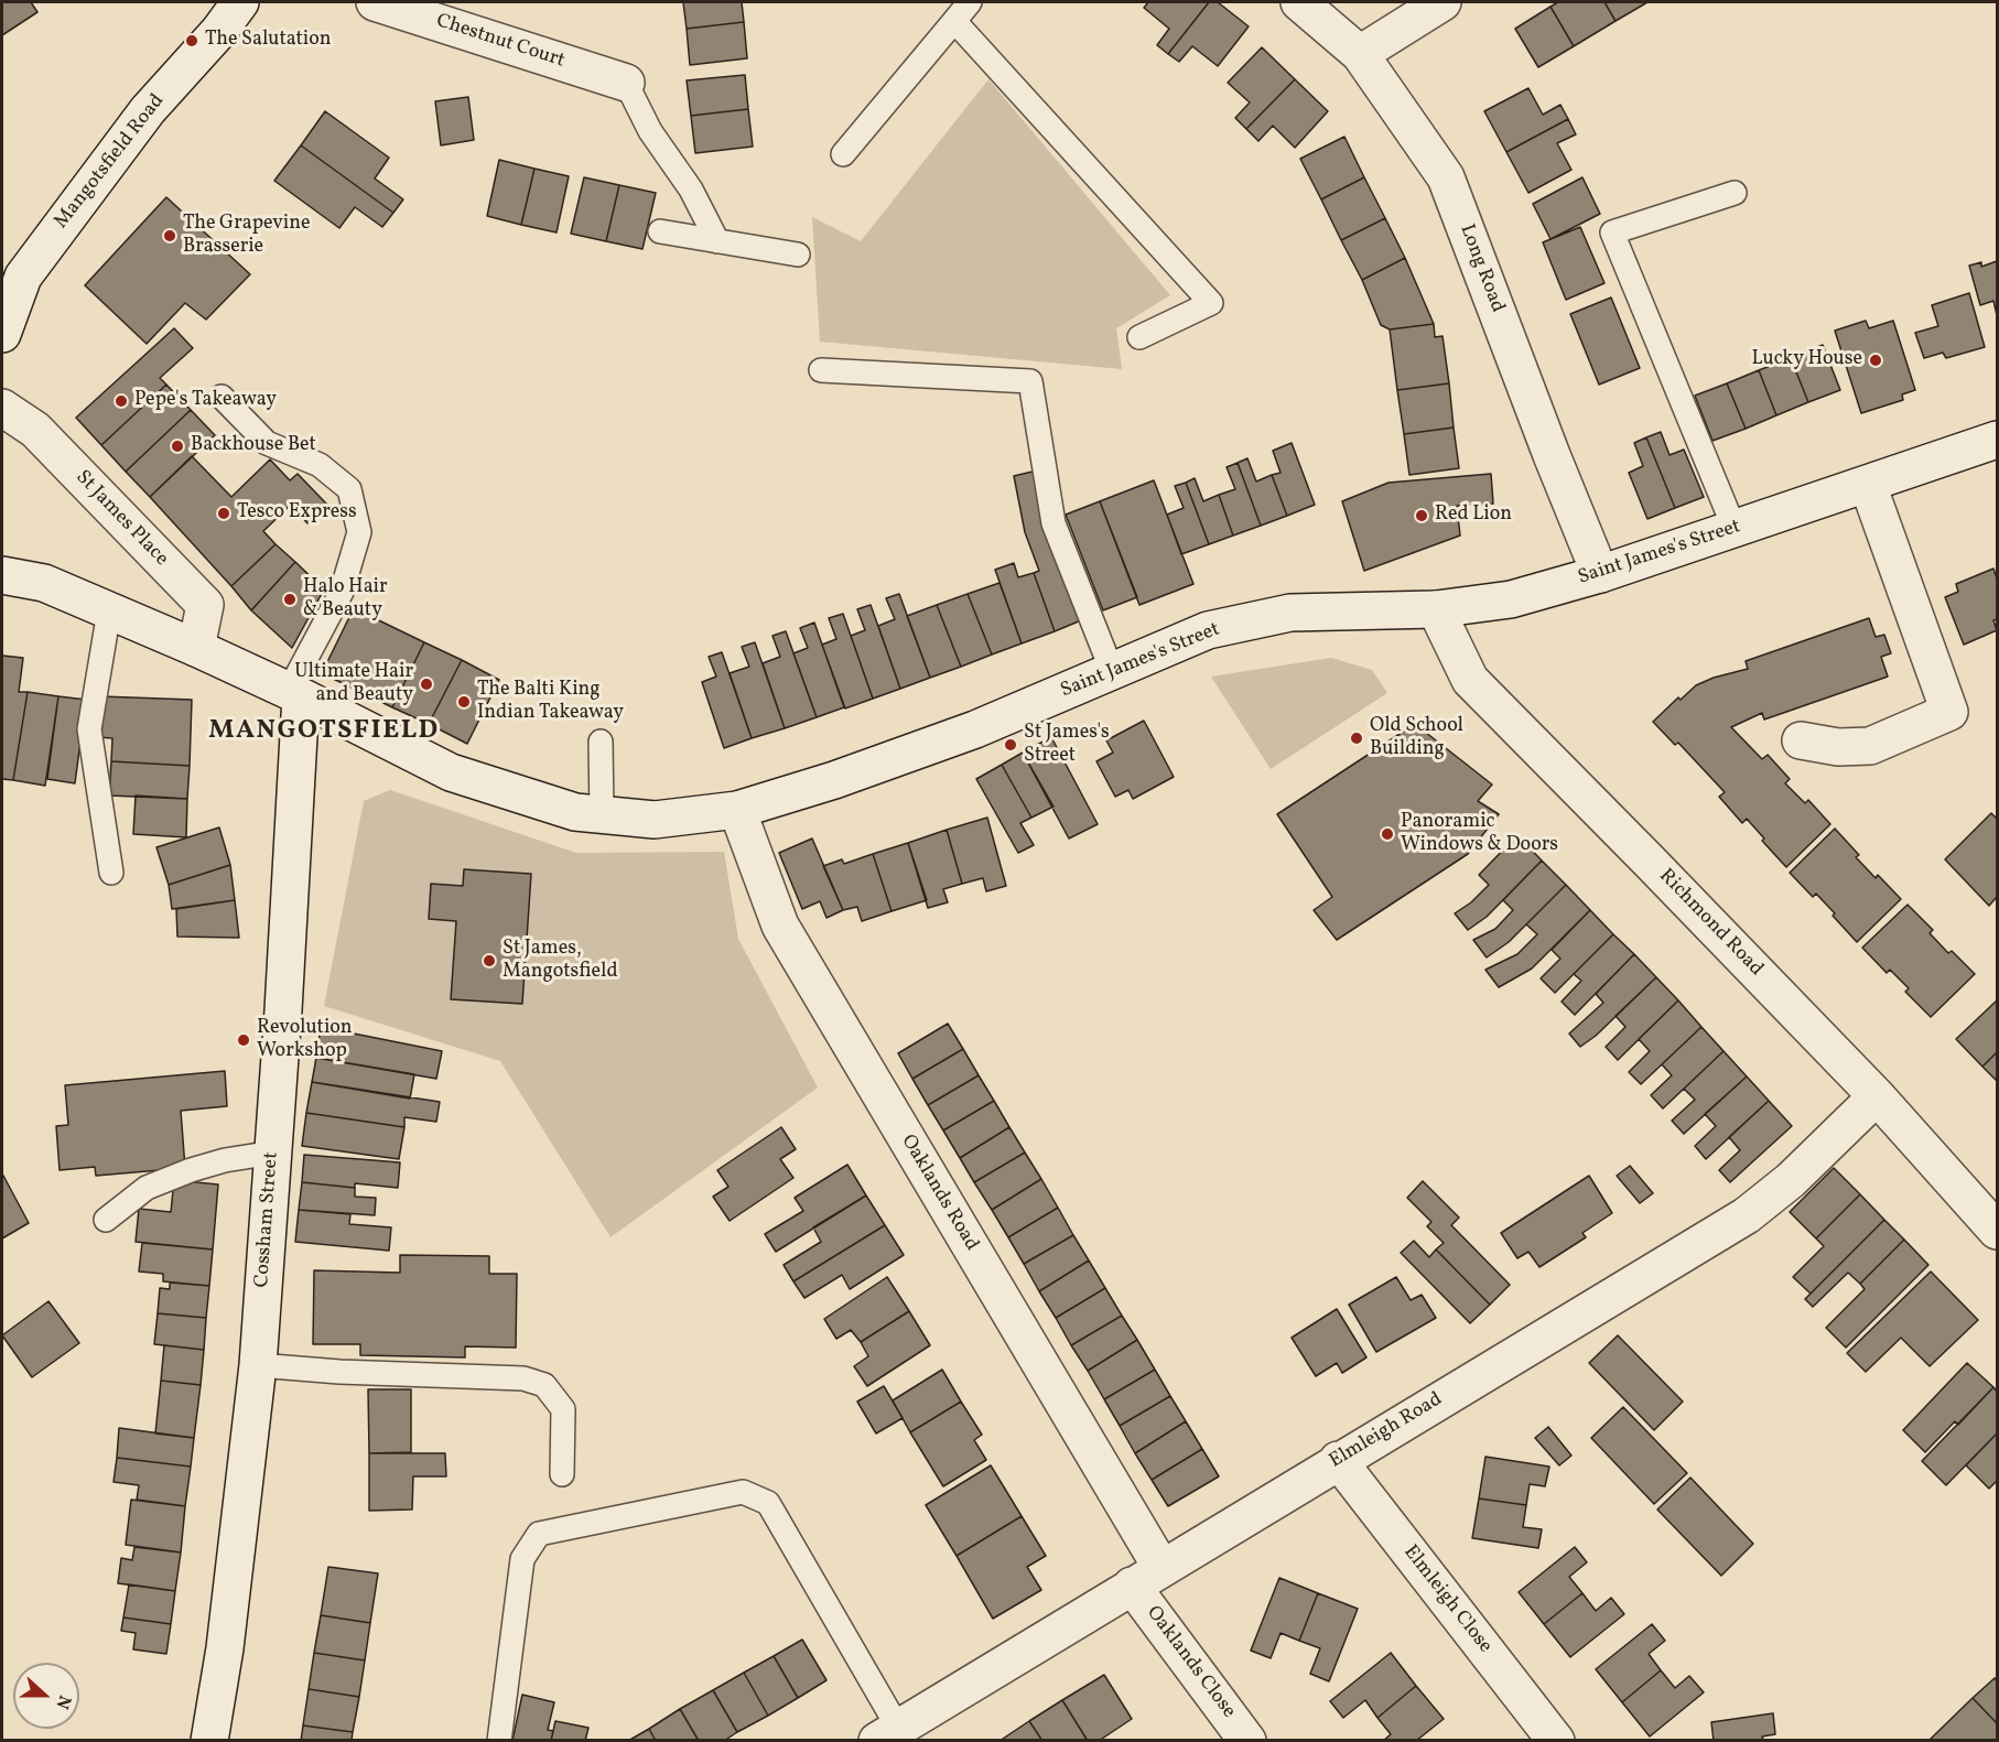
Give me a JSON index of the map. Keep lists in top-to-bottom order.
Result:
{
  "streets": {
    "street": [
      "Chestnut Court",
      "Mangotsfield Road",
      "Long Road",
      "St James Place",
      "Saint James's Street",
      "Richmond Road",
      "Oaklands Road",
      "Cossham Street",
      "Elmleigh Road",
      "Elmleigh Close",
      "Oaklands Close"
    ]
  },
  "crossings": [
    ["Long Road", "Saint James's Street"],
    ["St James Place", "Saint James's Street"],
    ["Saint James's Street", "Richmond Road"],
    ["Saint James's Street", "Oaklands Road"],
    ["Saint James's Street", "Cossham Street"],
    ["Richmond Road", "Elmleigh Road"],
    ["Oaklands Road", "Elmleigh Road"],
    ["Oaklands Road", "Oaklands Close"],
    ["Elmleigh Road", "Elmleigh Close"],
    ["Elmleigh Road", "Oaklands Close"]
  ],
  "districts": ["MANGOTSFIELD"],
  "places": [
    "The Salutation",
    "The Grapevine Brasserie",
    "Lucky House",
    "Pepe's Takeaway",
    "Backhouse Bet",
    "Tesco Express",
    "Red Lion",
    "Halo Hair & Beauty",
    "Ultimate Hair and Beauty",
    "The Balti King Indian Takeaway",
    "Old School Building",
    "St James's Street",
    "Panoramic Windows & Doors",
    "St James, Mangotsfield",
    "Revolution Workshop"
  ],
  "north": "right"
}
